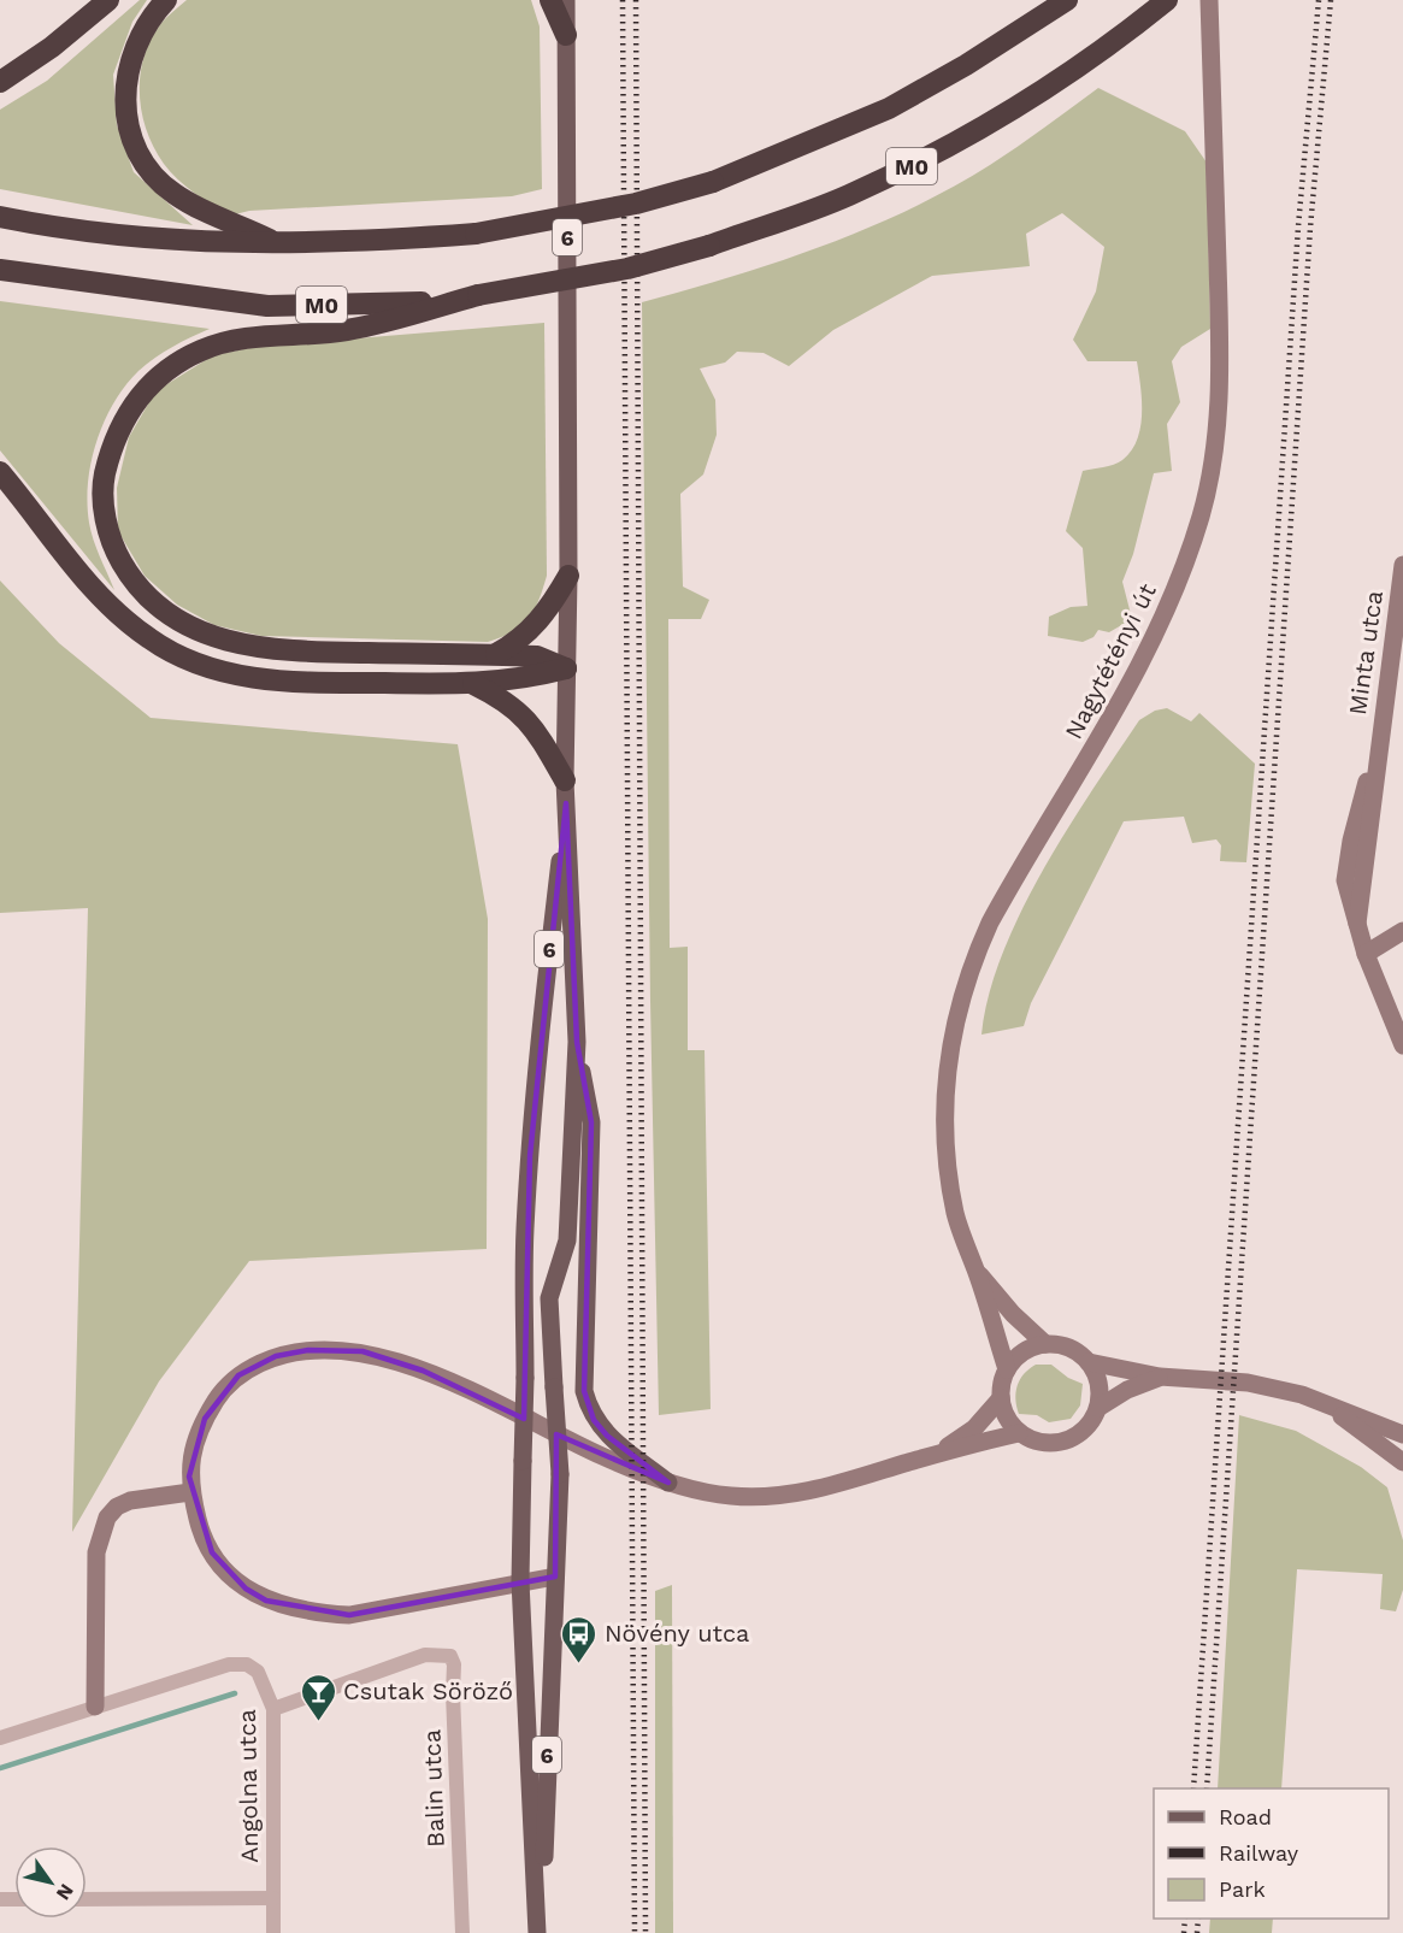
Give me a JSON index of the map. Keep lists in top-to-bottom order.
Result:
{
  "streets": {
    "highway": ["M0"],
    "main road": ["6", "Minta utca", "Nagytétényi út"],
    "street": ["Angolna utca", "Balin utca"]
  },
  "crossings": [
    ["Angolna utca", "Balin utca"]
  ],
  "places": {
    "bus stop": ["Növény utca"],
    "bar": ["Csutak Söröző"]
  },
  "legend": ["Road", "Railway", "Park"],
  "north": "bottom right"
}
